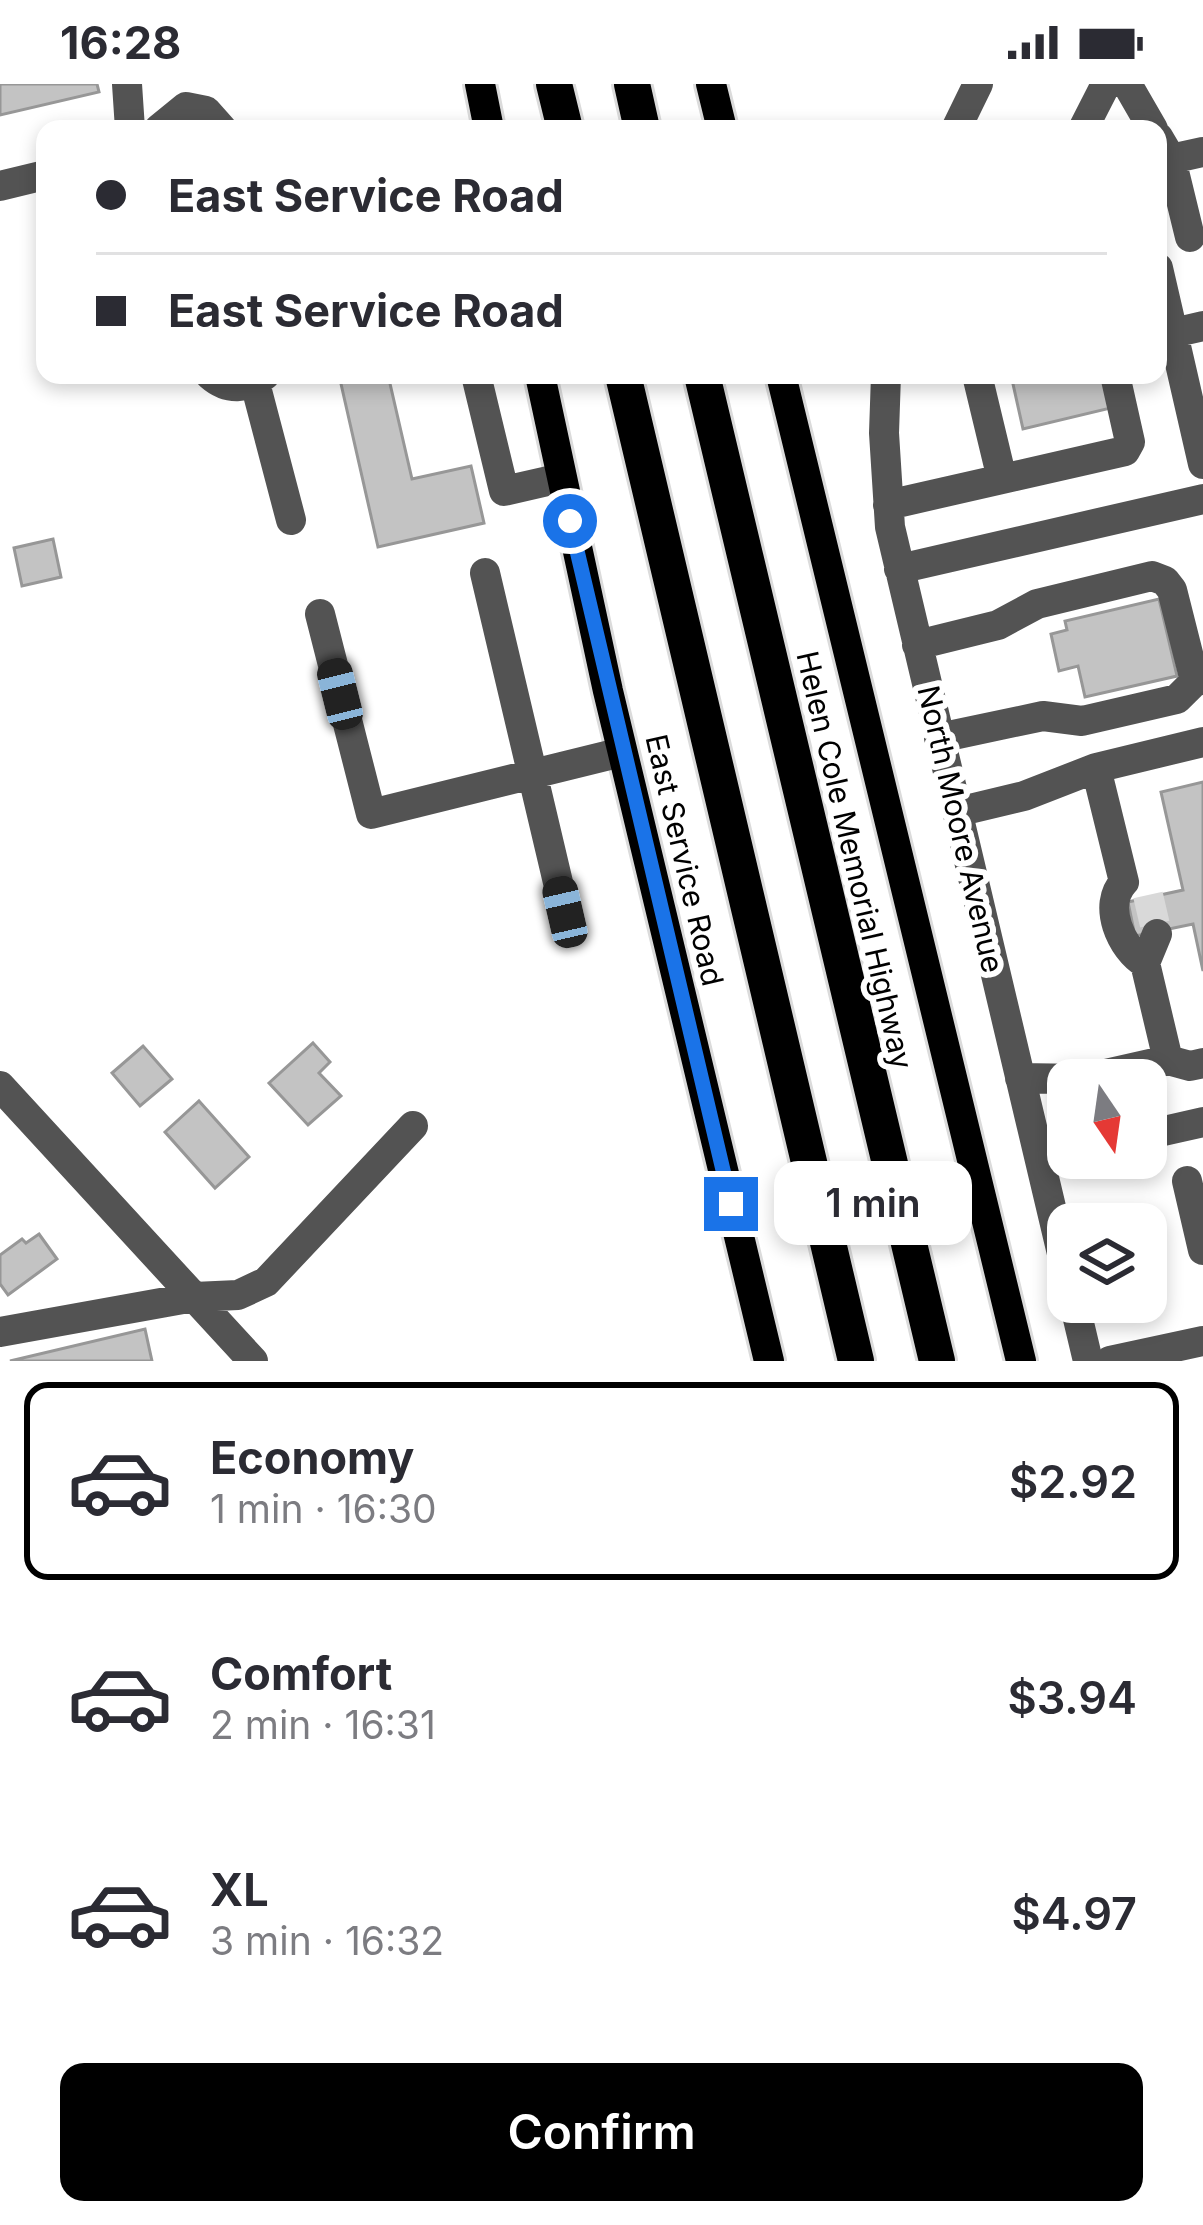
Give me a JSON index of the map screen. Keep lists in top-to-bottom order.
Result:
{
  "streets": {
    "highway": ["Helen Cole Memorial Highway"],
    "main road": ["East Service Road"],
    "street": ["North Moore Avenue"]
  },
  "north": "bottom",
  "page": {
    "status": "16:28",
    "banner": ["East Service Road", "East Service Road"],
    "bubble": "1 min",
    "list": [
      {
        "name": "Economy",
        "note": "1 min · 16:30",
        "value": "$2.92"
      },
      {
        "name": "Comfort",
        "note": "2 min · 16:31",
        "value": "$3.94"
      },
      {
        "name": "XL",
        "note": "3 min · 16:32",
        "value": "$4.97"
      }
    ],
    "buttons": "Confirm"
  }
}
